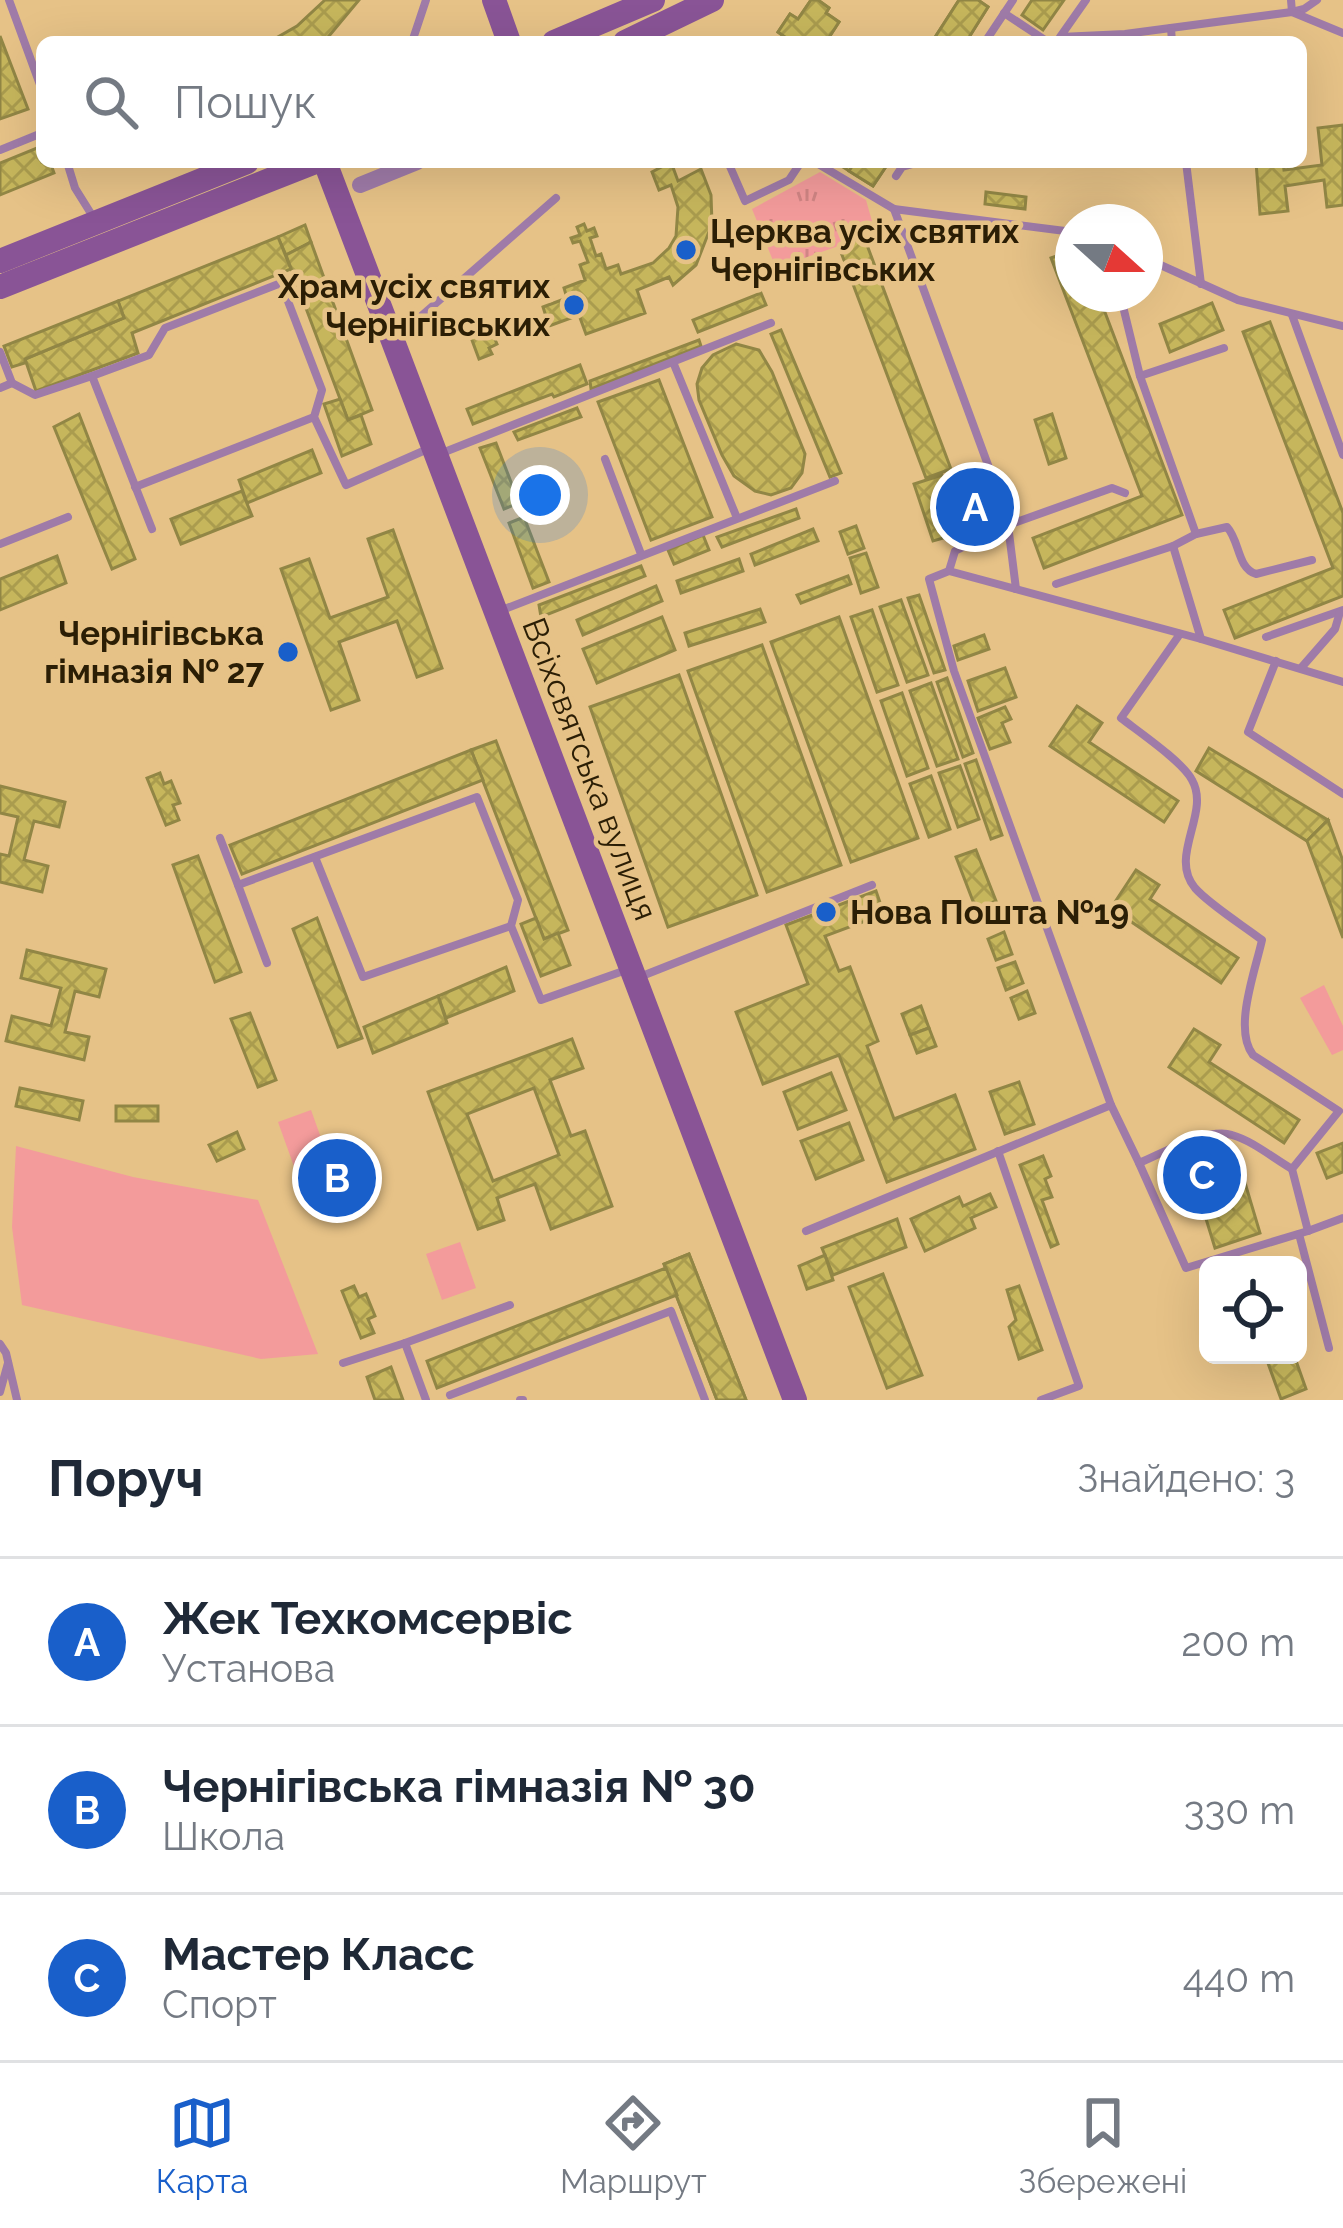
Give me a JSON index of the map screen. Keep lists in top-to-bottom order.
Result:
{
  "streets": {
    "street": ["Всіхсвятська вулиця"]
  },
  "places": [
    "Церква усіх святих Чернігівських",
    "Храм усіх святих Чернігівських",
    "Чернігівська гімназія № 27",
    "Нова Пошта №19"
  ],
  "north": "right",
  "page": {
    "search": "Пошук",
    "pins": ["A", "C", "B"],
    "heading": ["Поруч", "Знайдено: 3"],
    "list": [
      {
        "mark": "A",
        "name": "Жек Техкомсервіс",
        "note": "Установа",
        "value": "200 m"
      },
      {
        "mark": "B",
        "name": "Чернігівська гімназія № 30",
        "note": "Школа",
        "value": "330 m"
      },
      {
        "mark": "C",
        "name": "Мастер Класс",
        "note": "Спорт",
        "value": "440 m"
      }
    ],
    "nav": ["Карта", "Маршрут", "Збережені"]
  }
}
